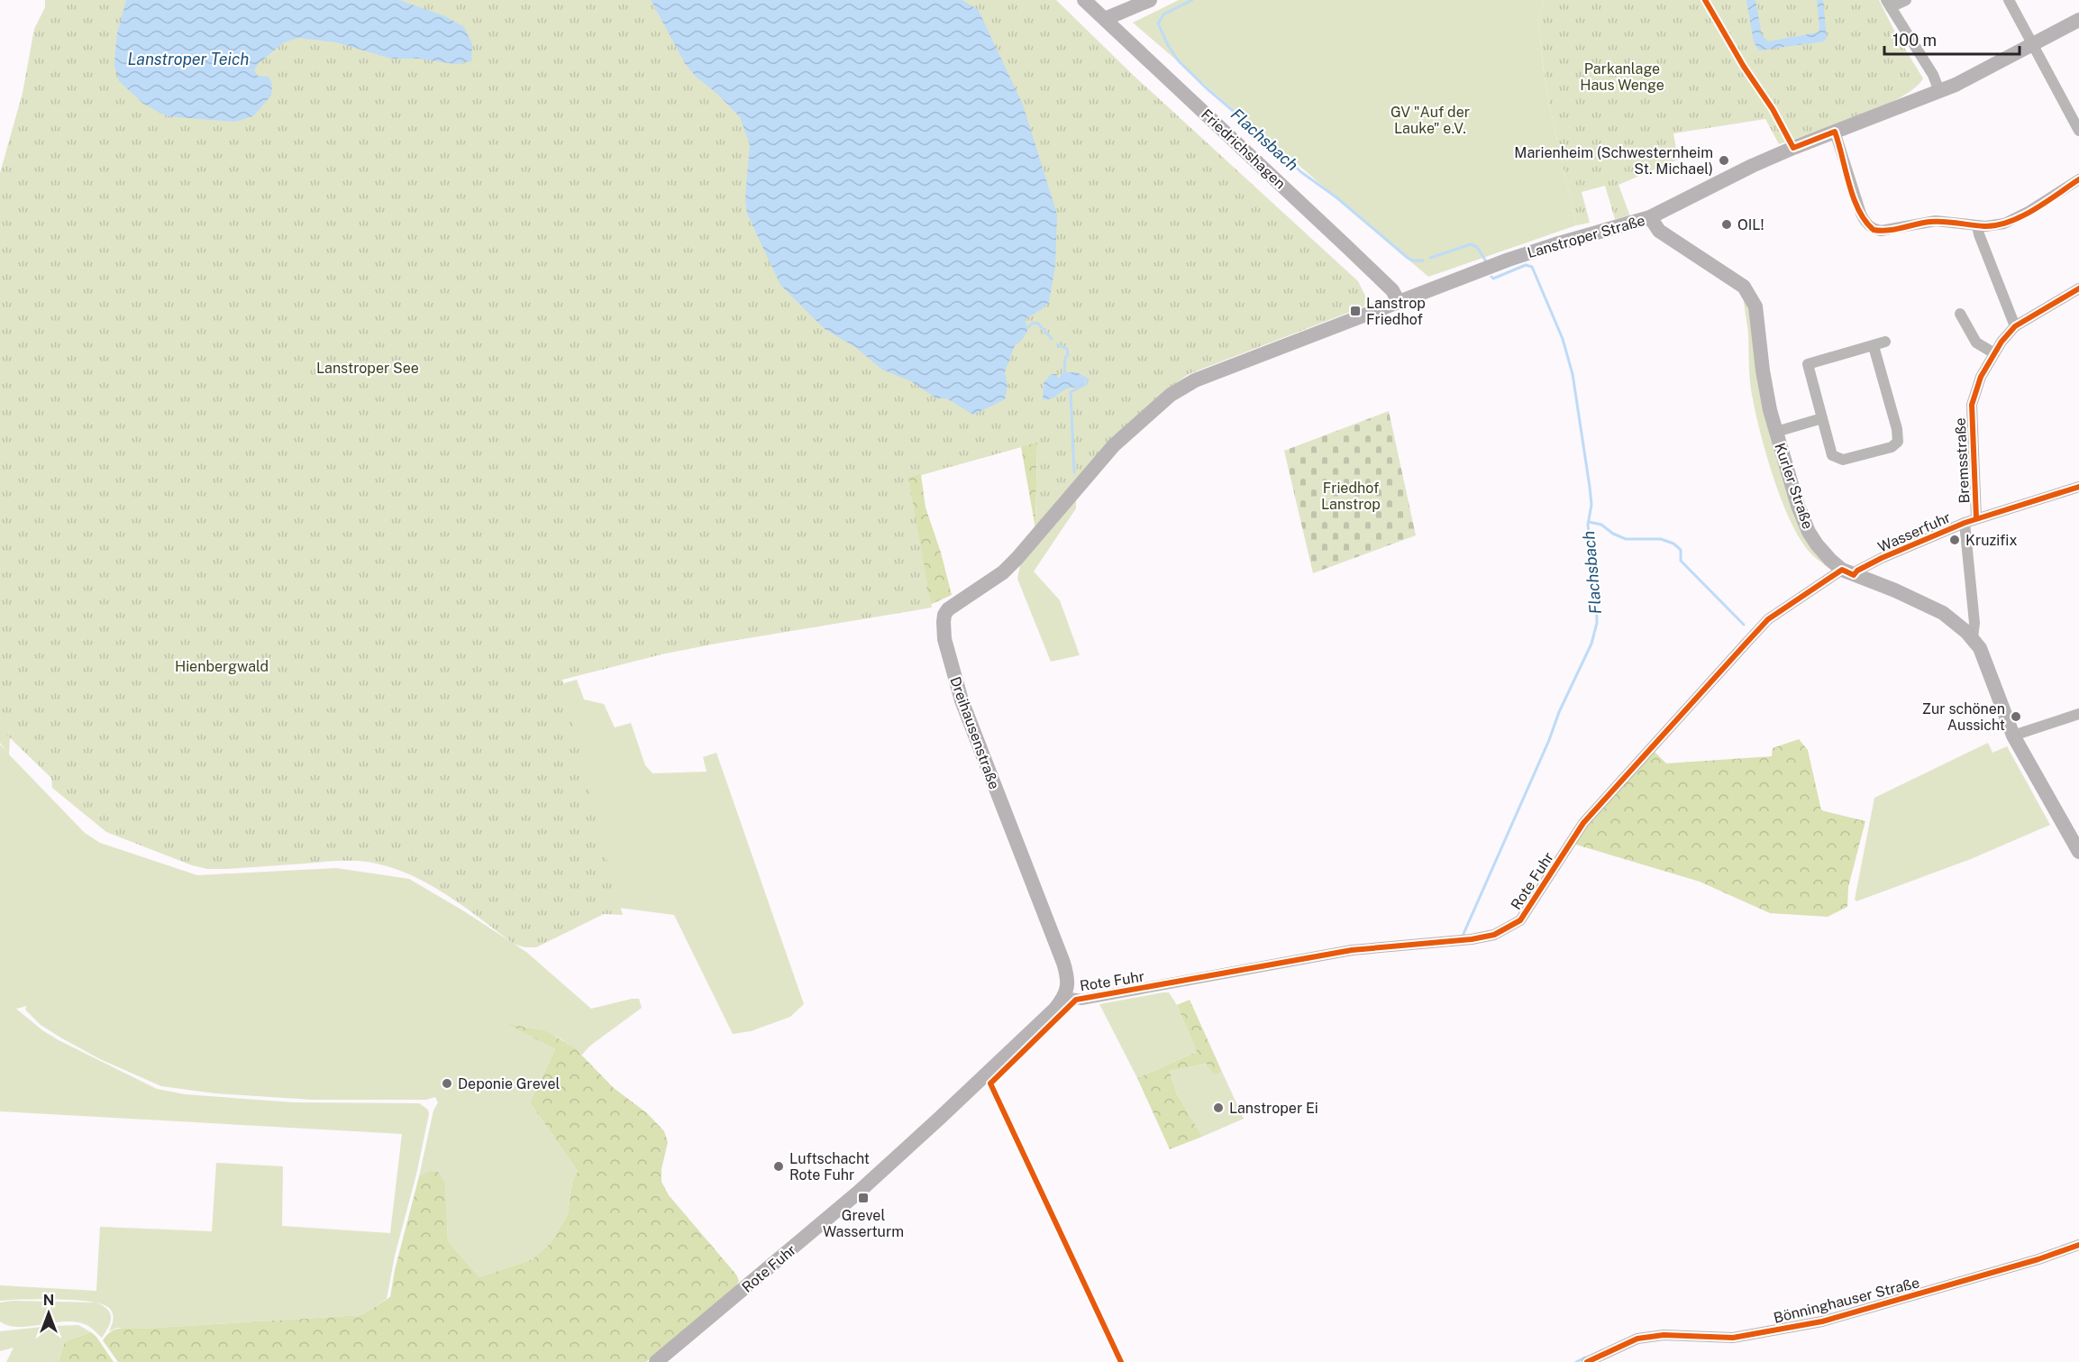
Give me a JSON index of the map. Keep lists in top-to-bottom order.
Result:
{
  "streets": {
    "main road": [
      "Friedrichshagen",
      "Lanstroper Straße",
      "Kurler Straße",
      "Dreihausenstraße",
      "Rote Fuhr"
    ],
    "street": ["Bremsstraße", "Wasserfuhr", "Bönninghauser Straße"]
  },
  "crossings": [
    ["Friedrichshagen", "Lanstroper Straße"],
    ["Lanstroper Straße", "Kurler Straße"],
    ["Lanstroper Straße", "Dreihausenstraße"],
    ["Bremsstraße", "Kurler Straße"],
    ["Bremsstraße", "Wasserfuhr"],
    ["Kurler Straße", "Wasserfuhr"],
    ["Kurler Straße", "Rote Fuhr"],
    ["Wasserfuhr", "Rote Fuhr"],
    ["Dreihausenstraße", "Rote Fuhr"]
  ],
  "water": ["Lanstroper Teich", "Flachsbach"],
  "parks": [
    "Parkanlage Haus Wenge",
    "GV \"Auf der Lauke\" e.V.",
    "Lanstroper See",
    "Friedhof Lanstrop",
    "Hienbergwald"
  ],
  "places": {
    "other": [
      "Marienheim (Schwesternheim St. Michael)",
      "OIL!",
      "Kruzifix",
      "Zur schönen Aussicht",
      "Deponie Grevel",
      "Lanstroper Ei",
      "Luftschacht Rote Fuhr"
    ],
    "transit": ["Lanstrop Friedhof", "Grevel Wasserturm"]
  },
  "scale_bar": "100 m",
  "north": "top"
}
